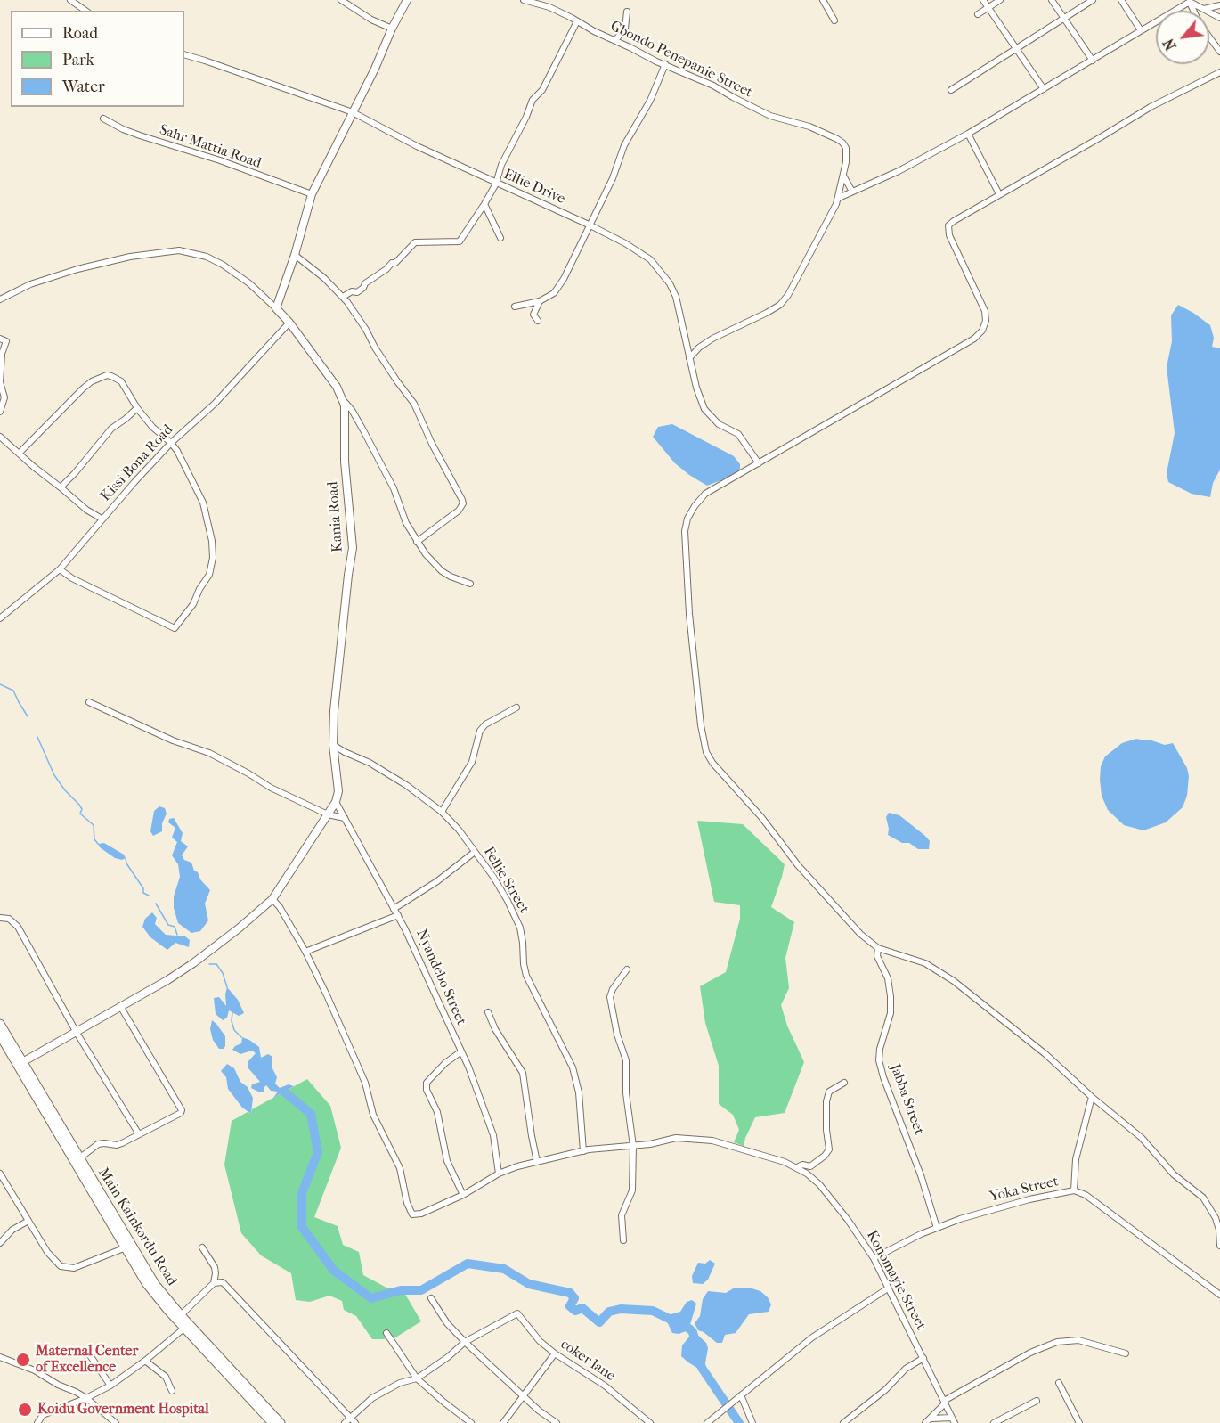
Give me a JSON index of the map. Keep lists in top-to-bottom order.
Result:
{
  "streets": {
    "main road": ["Kania Road", "Main Kainkordu Road"],
    "street": [
      "Gbondo Penepanie Street",
      "Sahr Mattia Road",
      "Ellie Drive",
      "Kissi Bona Road",
      "Fellie Street",
      "Nyandebo Street",
      "Jabba Street",
      "Yoka Street",
      "Konomayie Street",
      "coker lane"
    ]
  },
  "crossings": [
    ["Kissi Bona Road", "Kania Road"],
    ["Kania Road", "Fellie Street"],
    ["Kania Road", "Nyandebo Street"],
    ["Fellie Street", "Konomayie Street"],
    ["Nyandebo Street", "Konomayie Street"],
    ["Jabba Street", "Yoka Street"],
    ["Yoka Street", "Konomayie Street"]
  ],
  "places": ["Maternal Center of Excellence", "Koidu Government Hospital"],
  "legend": ["Road", "Park", "Water"],
  "north": "bottom left"
}
